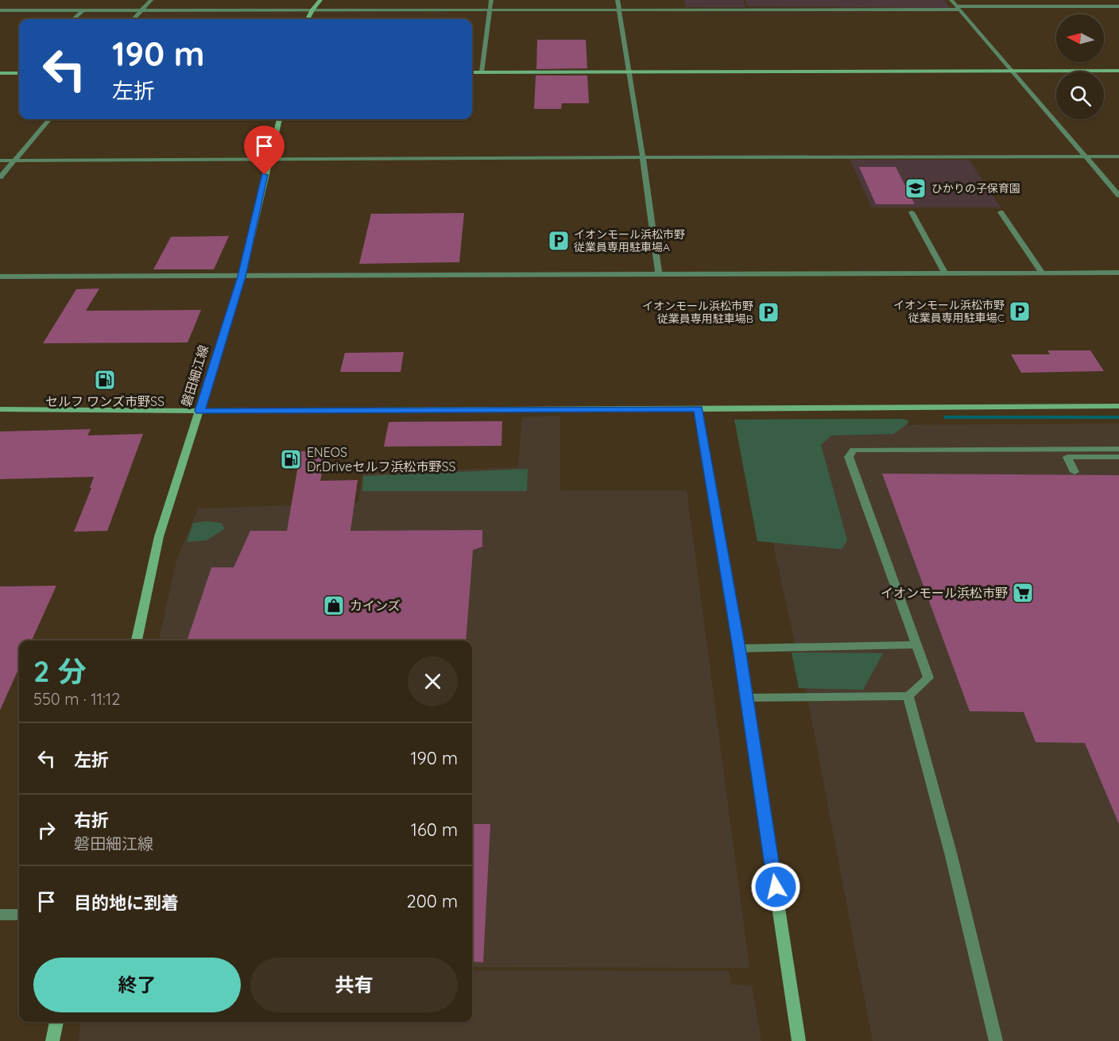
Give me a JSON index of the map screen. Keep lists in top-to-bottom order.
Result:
{
  "streets": {
    "street": ["磐田細江線"]
  },
  "places": {
    "school or university": ["ひかりの子保育園"],
    "parking": ["イオンモール浜松市野 従業員専用駐車場A", "イオンモール浜松市野 従業員専用駐車場C", "イオンモール浜松市野 従業員専用駐車場B"],
    "fuel station": ["セルフ ワンズ市野SS", "ENEOS Dr.Driveセルフ浜松市野SS"],
    "supermarket": ["イオンモール浜松市野"],
    "shop": ["カインズ"]
  },
  "north": "left",
  "page": {
    "turn": ["190 m", "左折"],
    "heading": ["2 分", "550 m · 11:12"],
    "list": [
      {
        "name": "左折",
        "value": "190 m"
      },
      {
        "name": "右折",
        "note": "磐田細江線",
        "value": "160 m"
      },
      {
        "name": "目的地に到着",
        "value": "200 m"
      }
    ],
    "buttons": ["終了", "共有"]
  }
}
